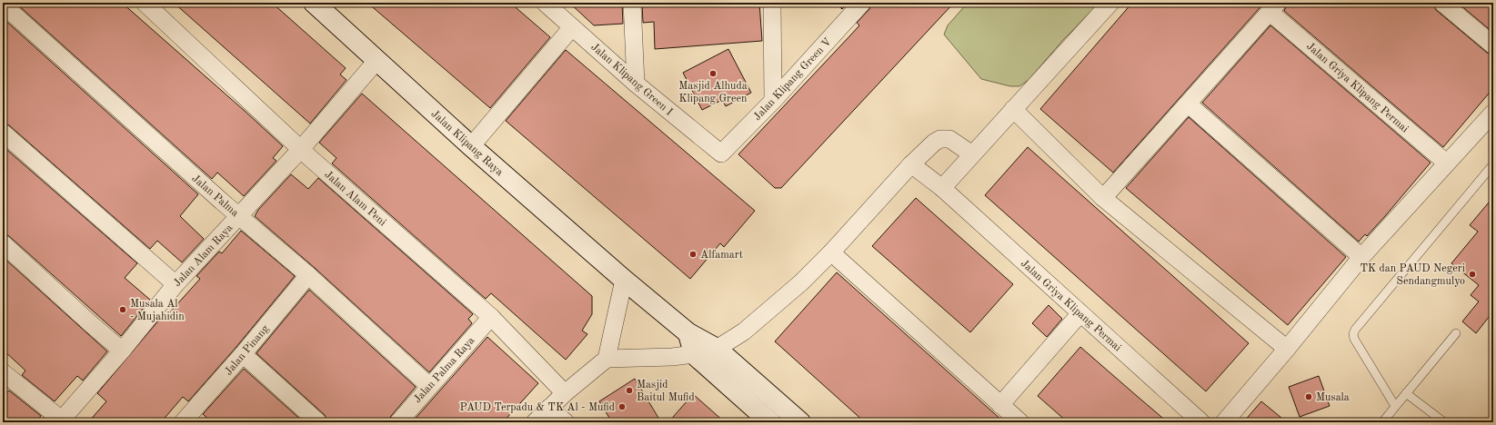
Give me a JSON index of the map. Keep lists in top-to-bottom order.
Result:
{
  "streets": {
    "main road": ["Jalan Klipang Raya"],
    "street": [
      "Jalan Klipang Green I",
      "Jalan Klipang Green V",
      "Jalan Griya Klipang Permai",
      "Jalan Palma",
      "Jalan Alam Peni",
      "Jalan Alam Raya",
      "Jalan Pinang",
      "Jalan Palma Raya"
    ]
  },
  "crossings": [
    ["Jalan Klipang Green I", "Jalan Klipang Green V"],
    ["Jalan Klipang Raya", "Jalan Alam Raya"],
    ["Jalan Palma", "Jalan Alam Raya"],
    ["Jalan Palma", "Jalan Pinang"],
    ["Jalan Palma", "Jalan Palma Raya"],
    ["Jalan Alam Peni", "Jalan Alam Raya"],
    ["Jalan Alam Peni", "Jalan Palma Raya"]
  ],
  "places": [
    "Masjid Alhuda Klipang Green",
    "Alfamart",
    "TK dan PAUD Negeri Sendangmulyo",
    "Musala Al - Mujahidin",
    "Masjid Baitul Mufid",
    "Musala",
    "PAUD Terpadu & TK Al - Mufid"
  ]
}
